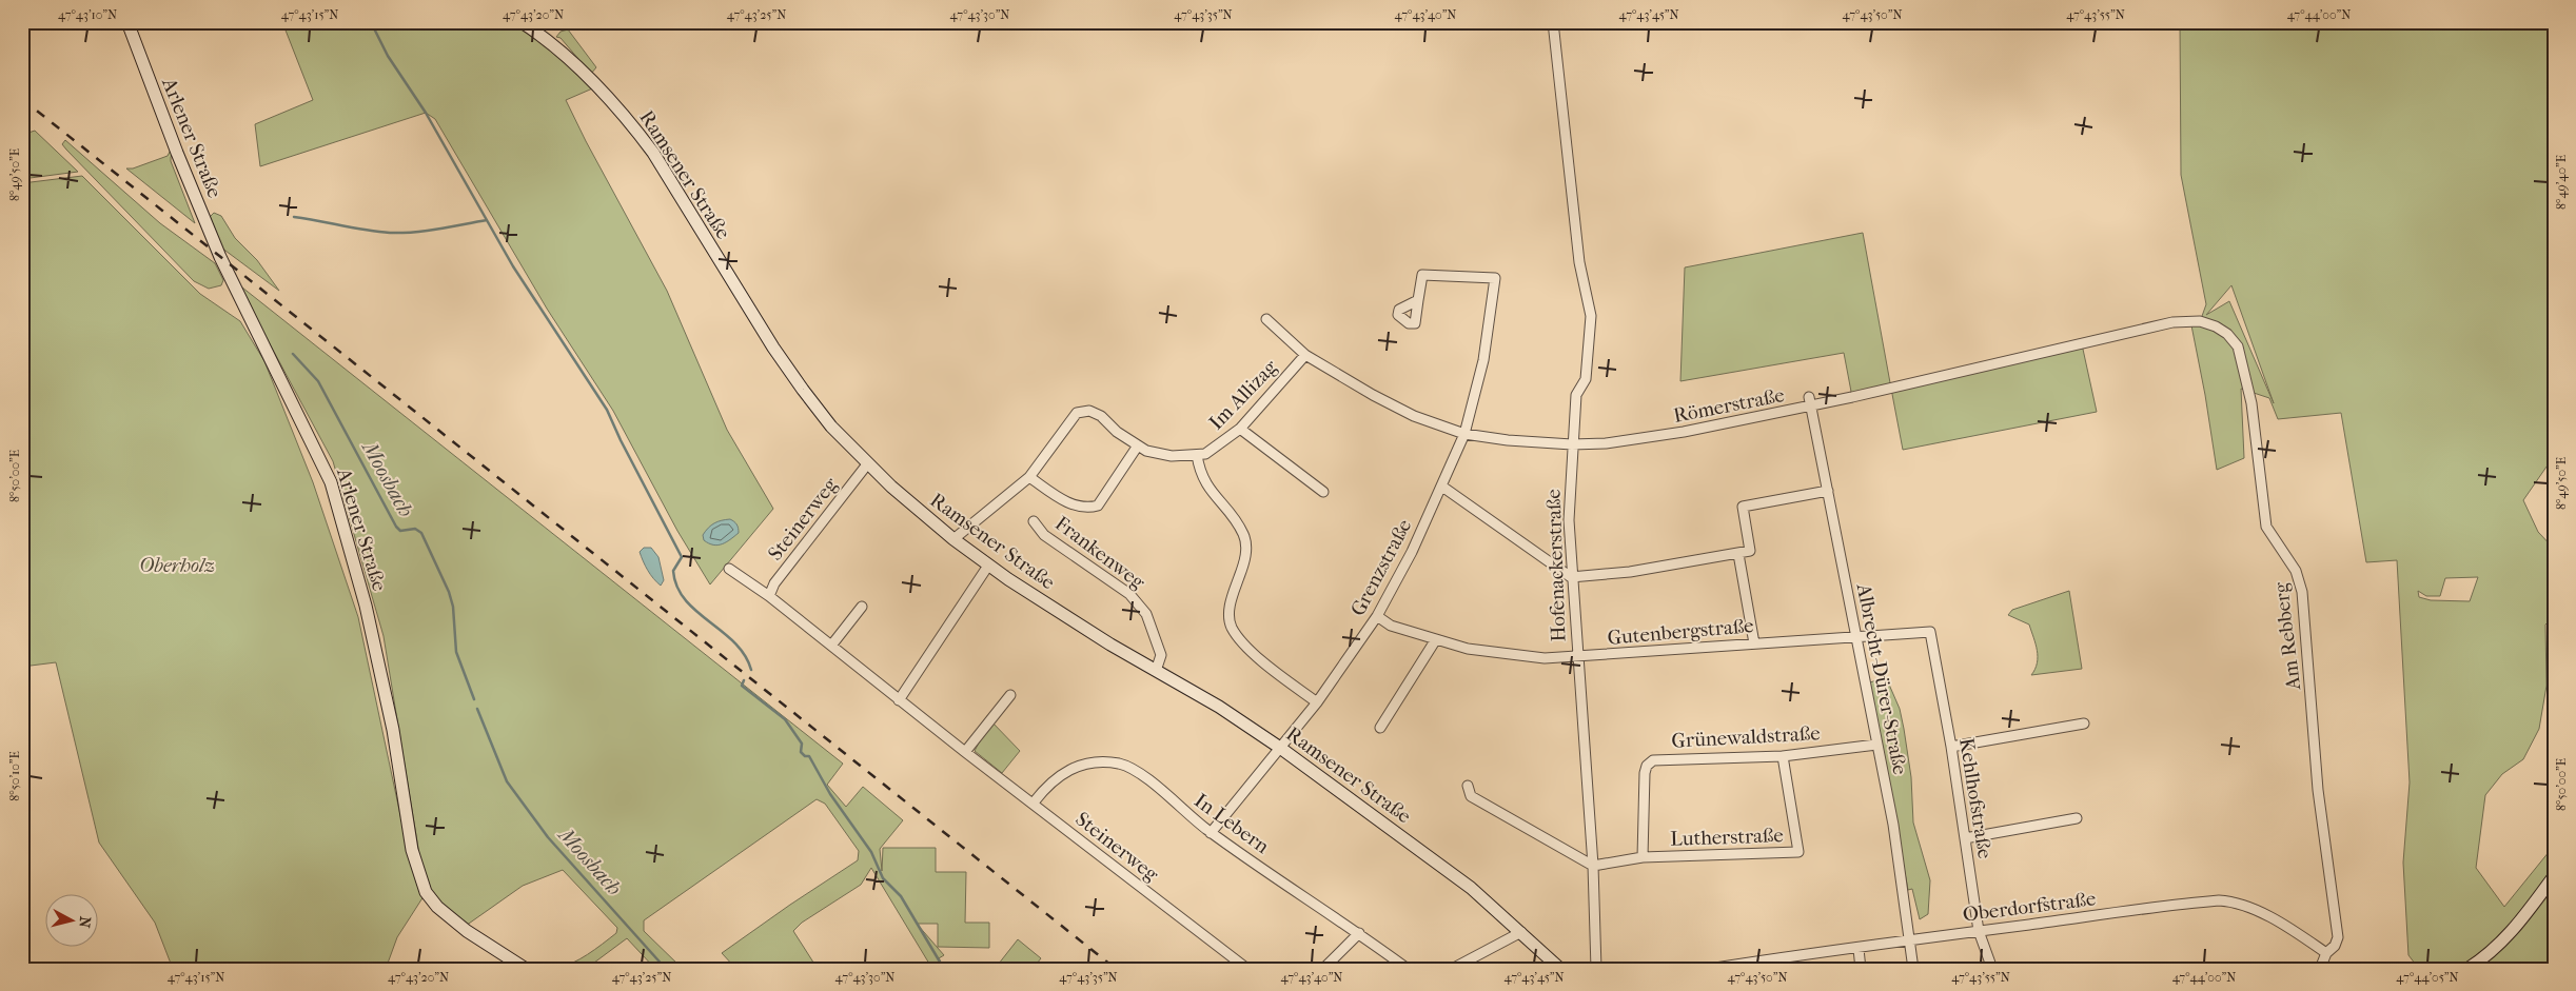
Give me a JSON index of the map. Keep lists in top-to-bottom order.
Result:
{
  "streets": {
    "main road": ["Arlener Straße", "Ramsener Straße"],
    "street": [
      "Im Allizag",
      "Römerstraße",
      "Steinerweg",
      "Frankenweg",
      "Hofenackerstraße",
      "Grenzstraße",
      "Gutenbergstraße",
      "Am Rebberg",
      "Albrecht-Dürer-Straße",
      "Grünewaldstraße",
      "Kehlhofstraße",
      "In Lebern",
      "Lutherstraße",
      "Oberdorfstraße"
    ]
  },
  "crossings": [
    ["Ramsener Straße", "Im Allizag"],
    ["Ramsener Straße", "Steinerweg"],
    ["Ramsener Straße", "Frankenweg"],
    ["Ramsener Straße", "Grenzstraße"],
    ["Im Allizag", "Römerstraße"],
    ["Römerstraße", "Hofenackerstraße"],
    ["Römerstraße", "Grenzstraße"],
    ["Römerstraße", "Am Rebberg"],
    ["Römerstraße", "Albrecht-Dürer-Straße"],
    ["Steinerweg", "In Lebern"],
    ["Hofenackerstraße", "Gutenbergstraße"],
    ["Hofenackerstraße", "Lutherstraße"],
    ["Grenzstraße", "Gutenbergstraße"],
    ["Grenzstraße", "In Lebern"],
    ["Gutenbergstraße", "Albrecht-Dürer-Straße"],
    ["Gutenbergstraße", "Kehlhofstraße"],
    ["Am Rebberg", "Oberdorfstraße"],
    ["Albrecht-Dürer-Straße", "Grünewaldstraße"],
    ["Albrecht-Dürer-Straße", "Oberdorfstraße"],
    ["Grünewaldstraße", "Lutherstraße"],
    ["Kehlhofstraße", "Oberdorfstraße"]
  ],
  "water": ["Moosbach"],
  "parks": ["Oberholz"],
  "north": "right",
  "coordinates": [
    "47°43'10\"N",
    "47°43'15\"N",
    "47°43'20\"N",
    "47°43'25\"N",
    "47°43'30\"N",
    "47°43'35\"N",
    "47°43'40\"N",
    "47°43'45\"N",
    "47°43'50\"N",
    "47°43'55\"N",
    "47°44'00\"N",
    "8°49'50\"E",
    "8°49'40\"E",
    "8°50'00\"E",
    "8°50'10\"E",
    "47°44'05\"N"
  ]
}
